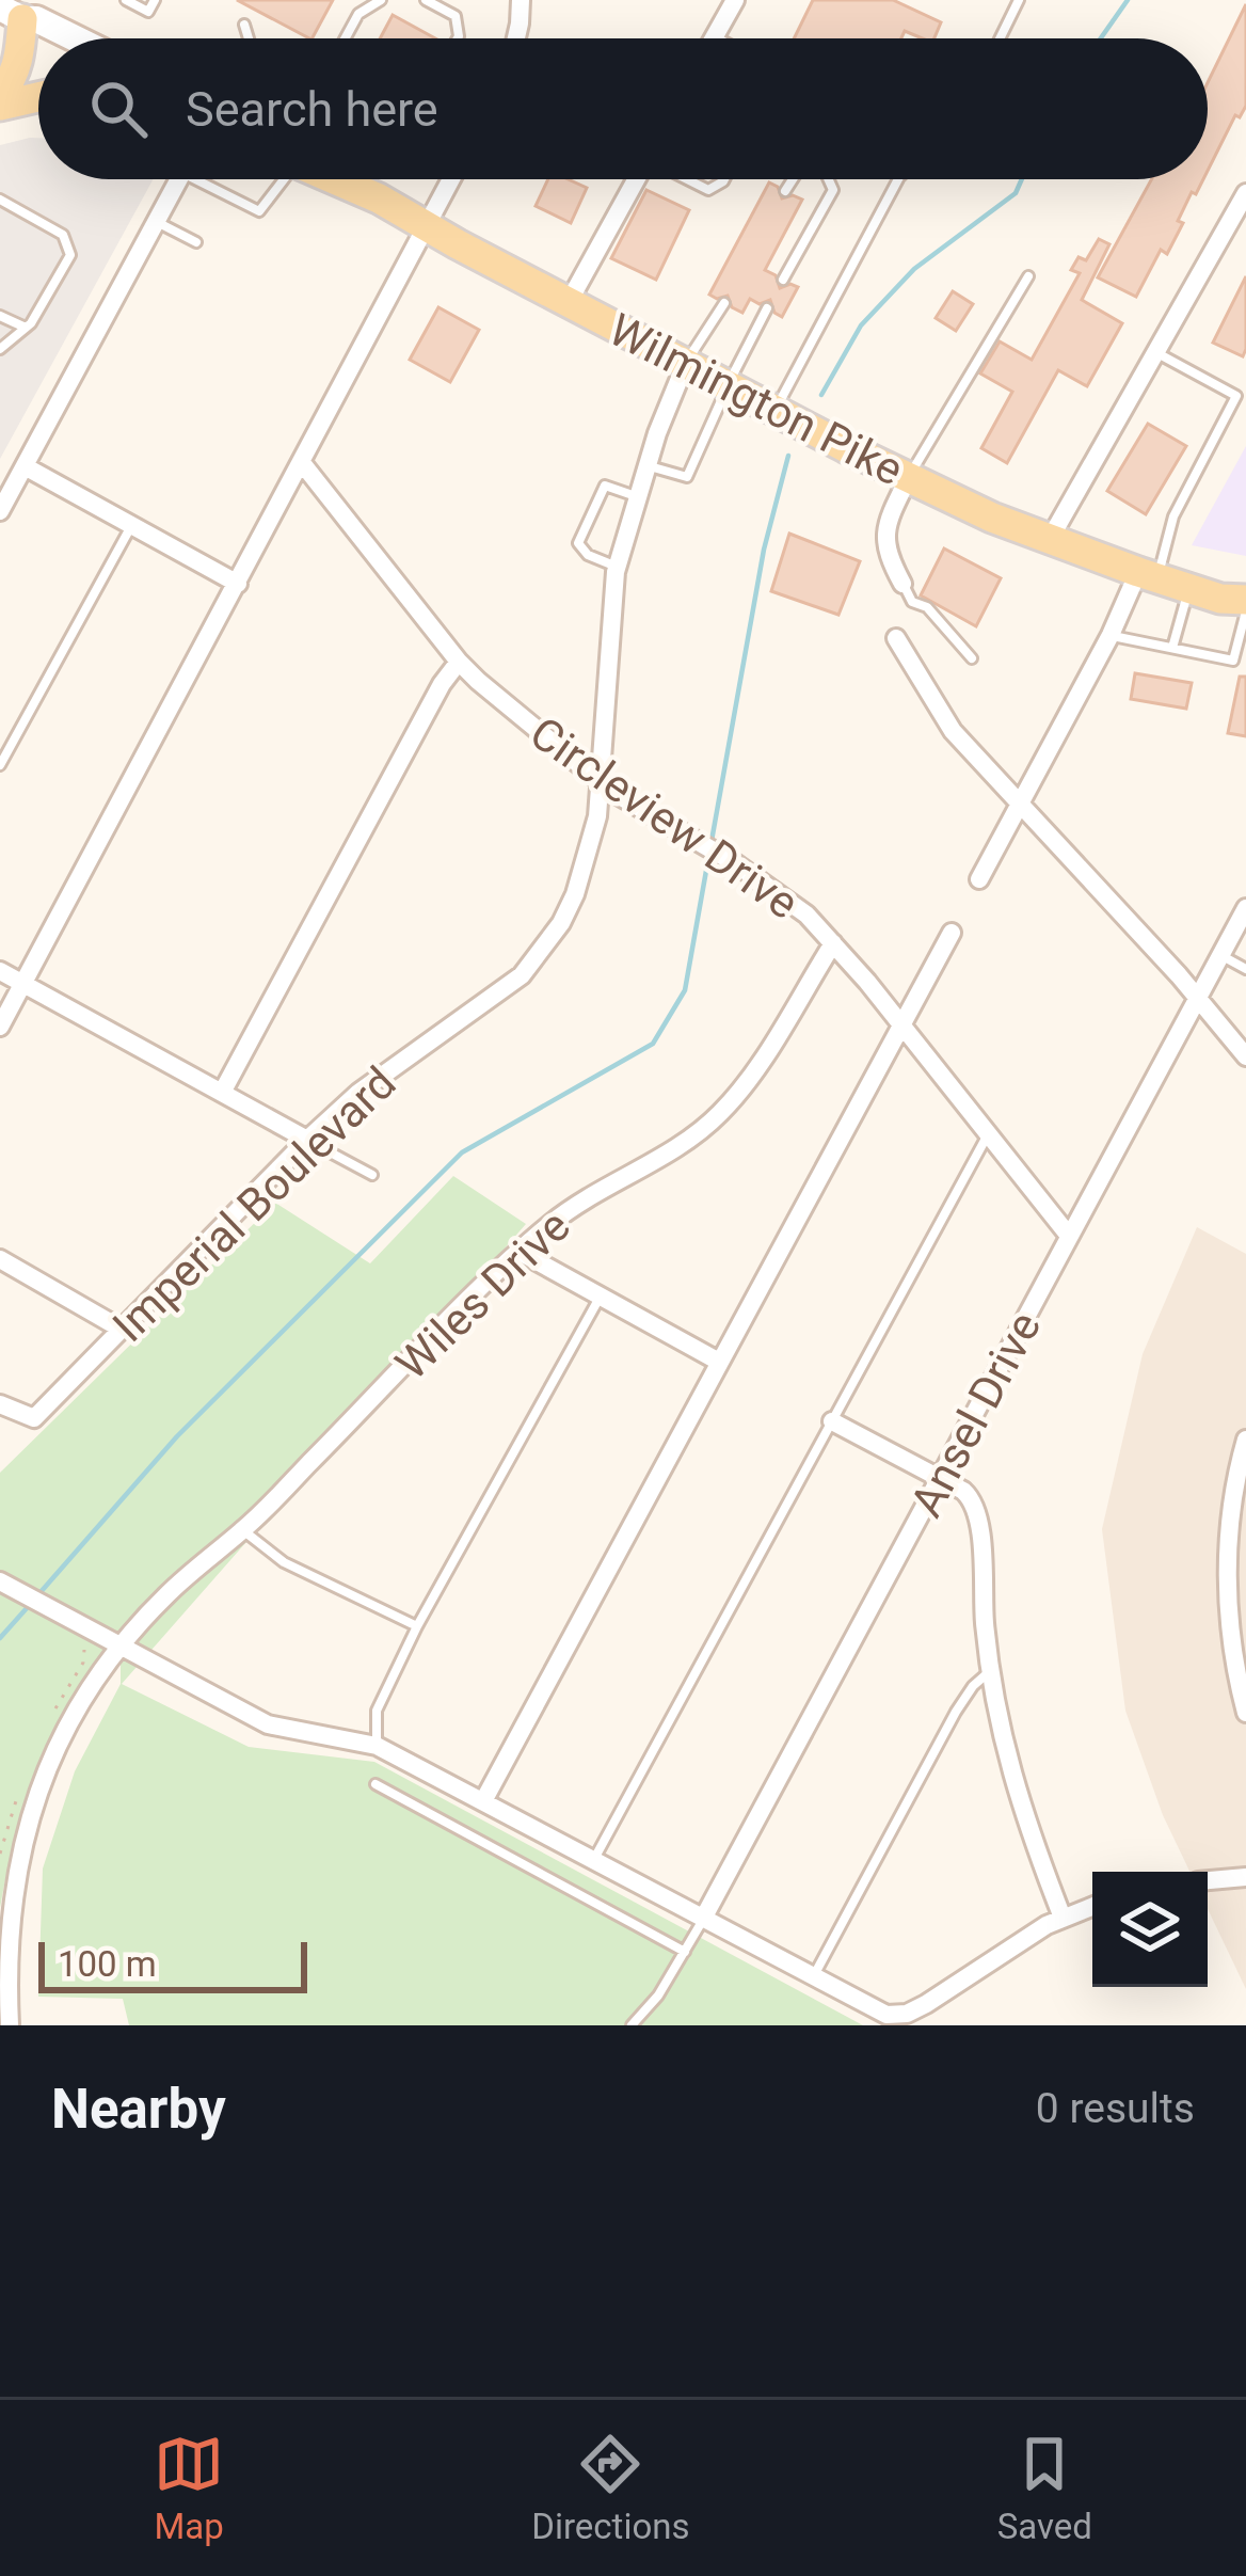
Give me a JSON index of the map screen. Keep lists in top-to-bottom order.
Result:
{
  "streets": {
    "main road": ["Wilmington Pike"],
    "street": [
      "Circleview Drive",
      "Imperial Boulevard",
      "Wiles Drive",
      "Ansel Drive"
    ]
  },
  "crossings": [
    ["Wilmington Pike", "Imperial Boulevard"],
    ["Circleview Drive", "Imperial Boulevard"],
    ["Circleview Drive", "Wiles Drive"],
    ["Circleview Drive", "Ansel Drive"]
  ],
  "scale_bar": "100 m",
  "page": {
    "search": "Search here",
    "scale": "100 m",
    "heading": ["Nearby", "0 results"],
    "nav": ["Map", "Directions", "Saved"]
  }
}
